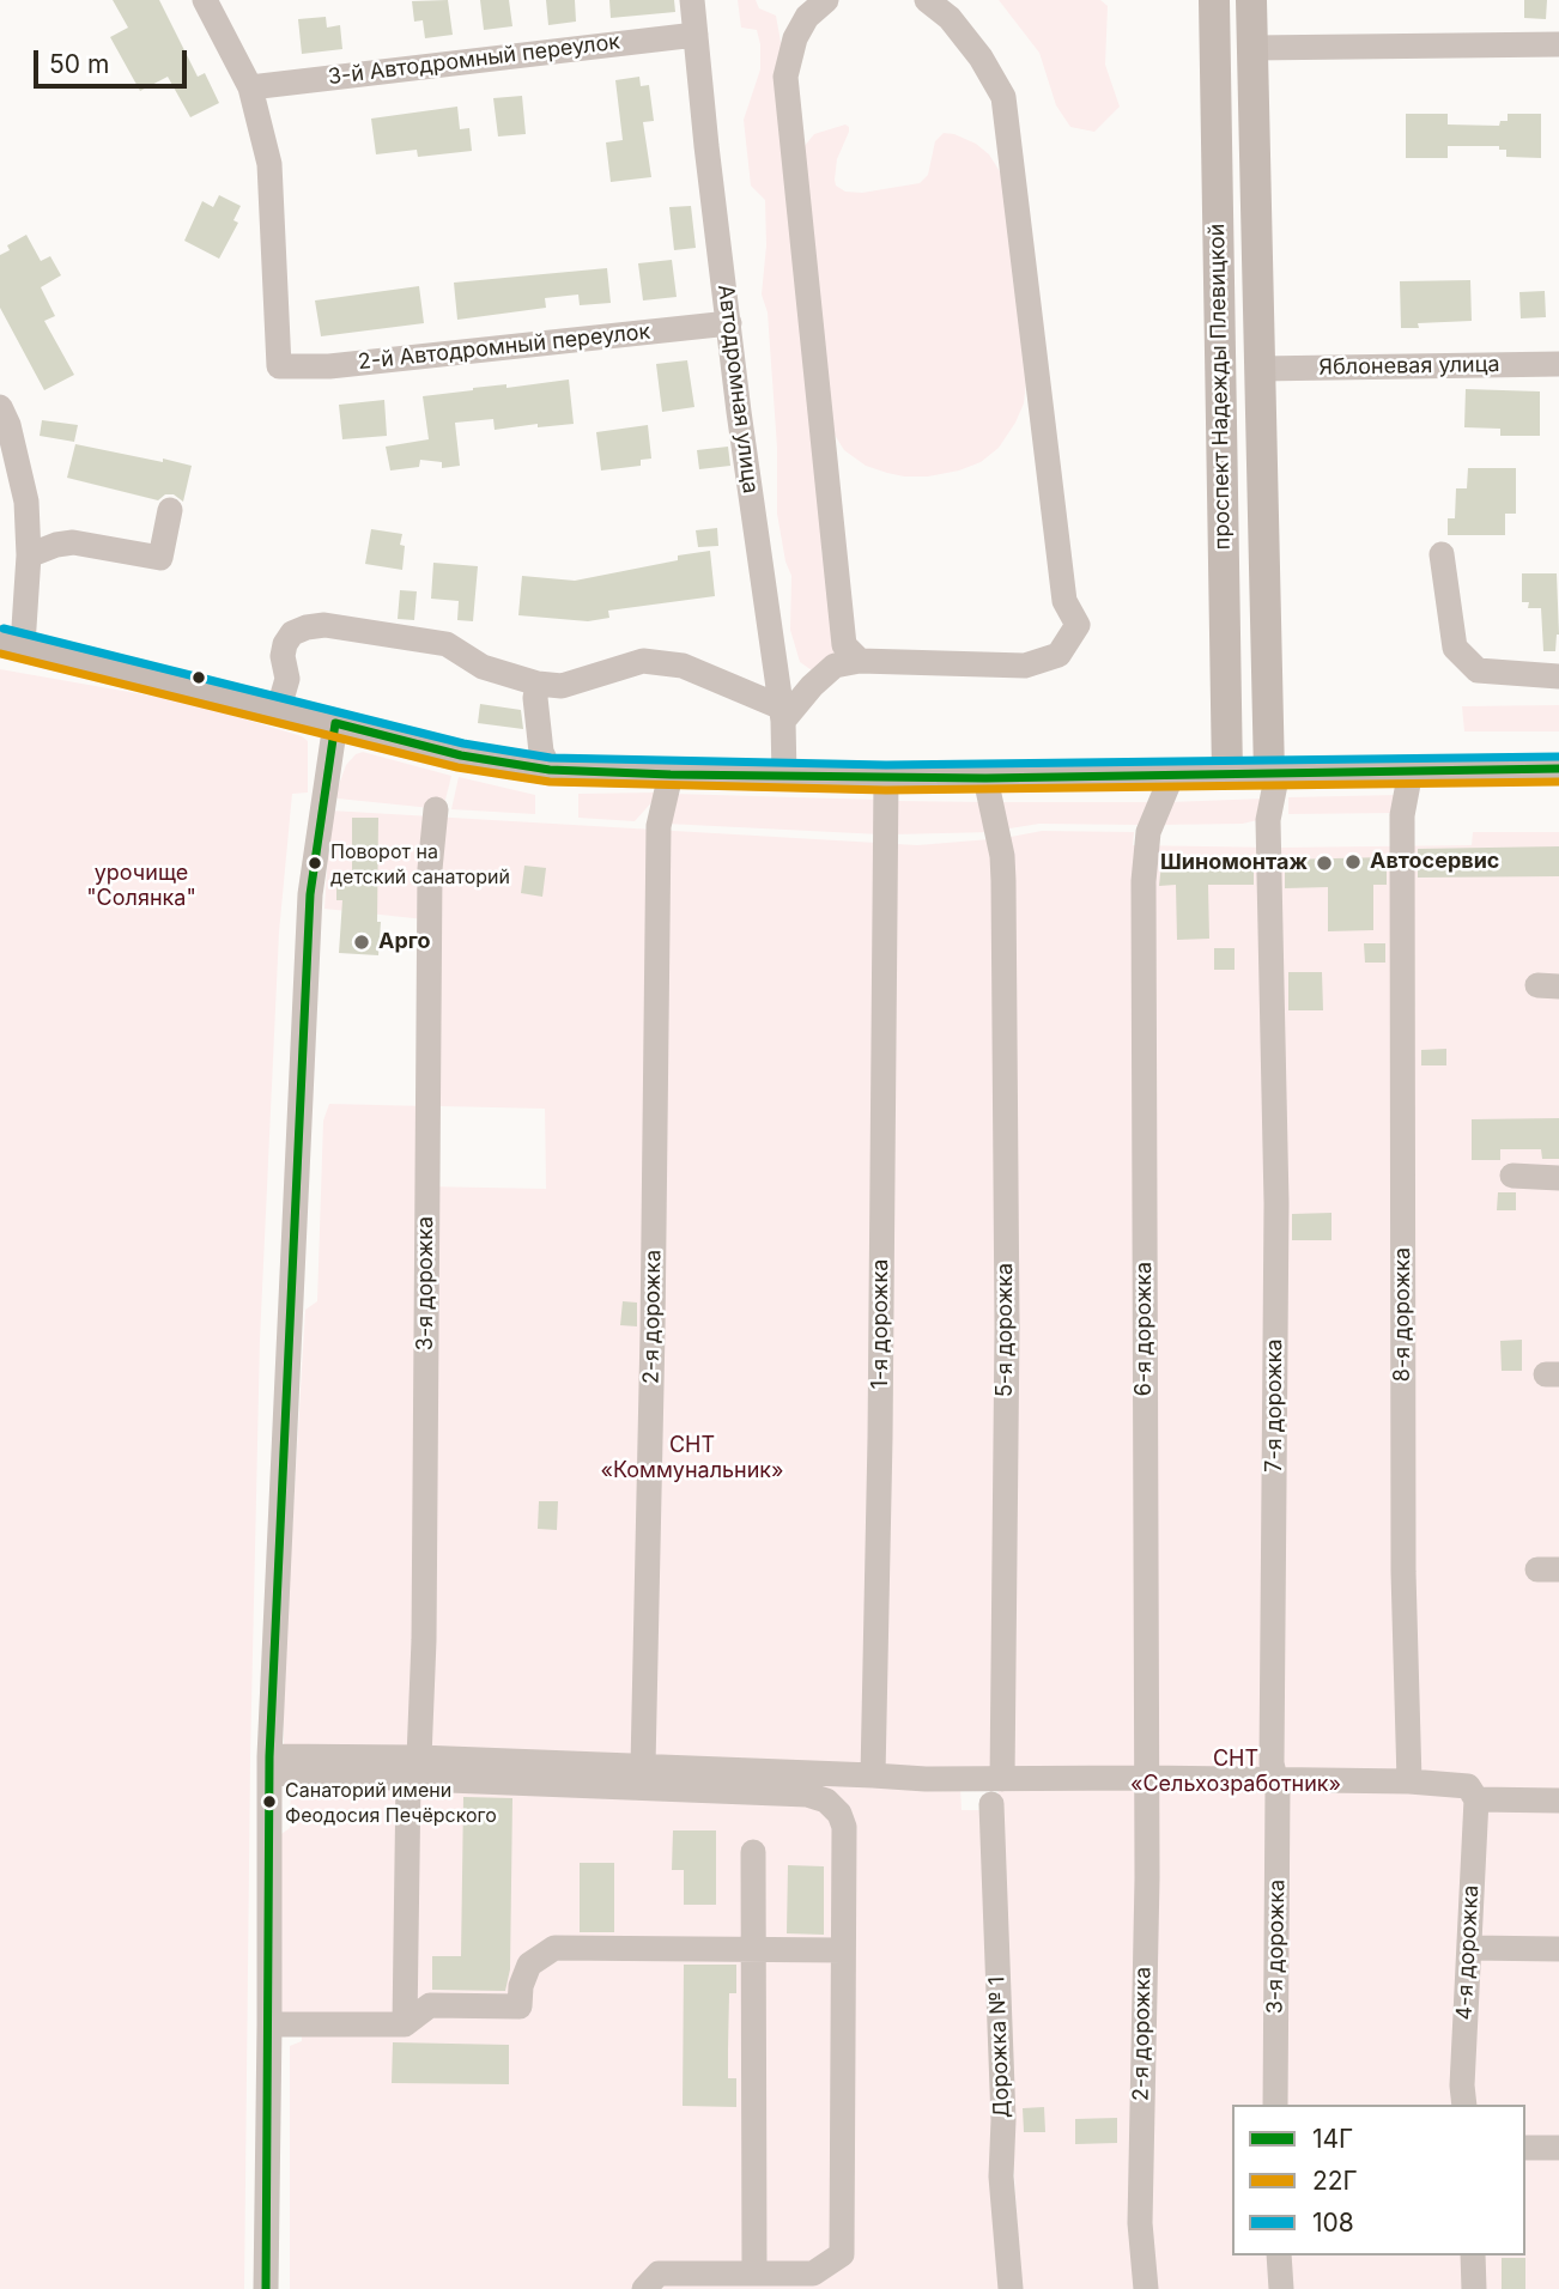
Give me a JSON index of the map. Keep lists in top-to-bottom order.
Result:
{
  "streets": {
    "main road": ["проспект Надежды Плевицкой"],
    "street": [
      "3-й Автодромный переулок",
      "2-й Автодромный переулок",
      "Яблоневая улица",
      "Автодромная улица",
      "3-я дорожка",
      "8-я дорожка",
      "2-я дорожка",
      "1-я дорожка",
      "6-я дорожка",
      "5-я дорожка",
      "7-я дорожка",
      "4-я дорожка",
      "Дорожка № 1"
    ]
  },
  "crossings": [
    ["3-й Автодромный переулок", "2-й Автодромный переулок"],
    ["3-й Автодромный переулок", "Автодромная улица"],
    ["2-й Автодромный переулок", "Автодромная улица"],
    ["Яблоневая улица", "проспект Надежды Плевицкой"],
    ["проспект Надежды Плевицкой", "7-я дорожка"],
    ["3-я дорожка", "7-я дорожка"],
    ["2-я дорожка", "6-я дорожка"]
  ],
  "parks": ["урочище \"Солянка\"", "СНТ «Коммунальник»", "СНТ «Сельхозработник»"],
  "places": [
    "Автосервис",
    "Поворот на детский санаторий",
    "Шиномонтаж",
    "Арго",
    "Санаторий имени Феодосия Печёрского"
  ],
  "lines": ["transit line 108", "transit line 22Г", "transit line 14Г"],
  "legend": ["14Г", "22Г", "108"],
  "scale_bar": "50 m"
}
